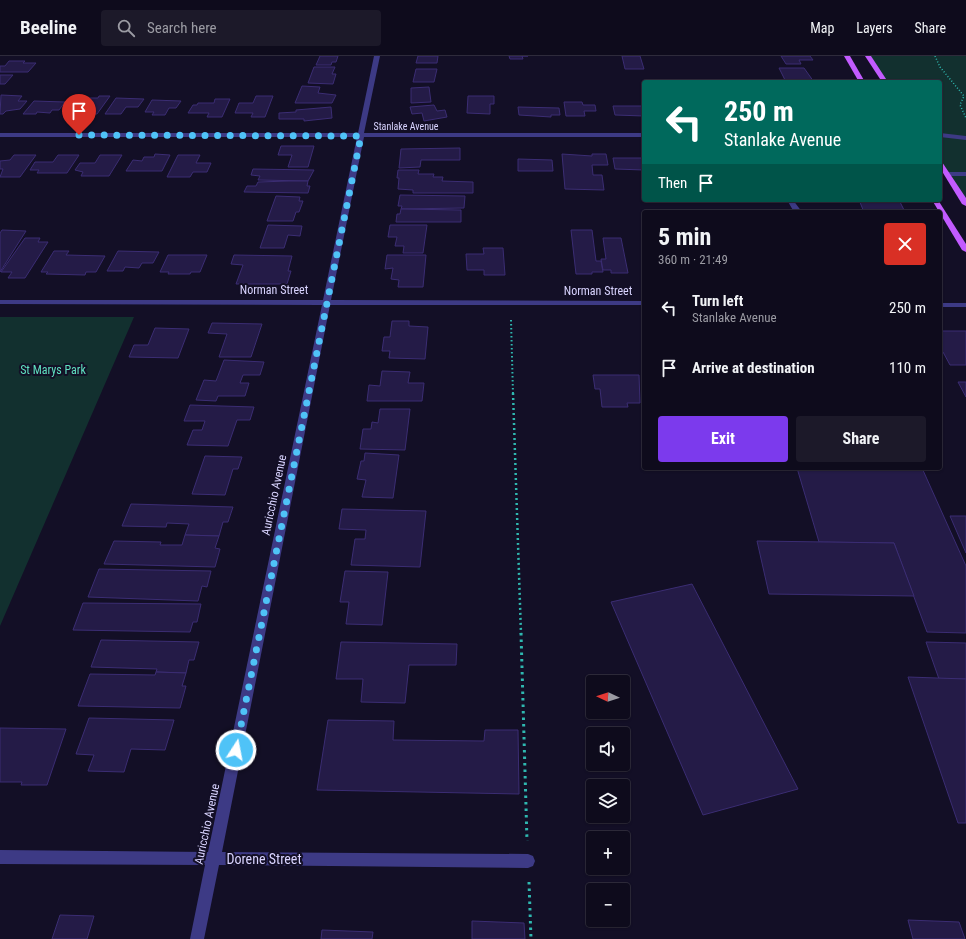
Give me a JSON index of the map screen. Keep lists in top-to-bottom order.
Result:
{
  "streets": {
    "street": [
      "Stanlake Avenue",
      "Norman Street",
      "Auricchio Avenue",
      "Dorene Street"
    ]
  },
  "crossings": [
    ["Stanlake Avenue", "Auricchio Avenue"],
    ["Norman Street", "Auricchio Avenue"],
    ["Auricchio Avenue", "Dorene Street"]
  ],
  "parks": ["St Marys Park"],
  "north": "left",
  "page": {
    "header": "Beeline",
    "search": "Search here",
    "nav": ["Map", "Layers", "Share"],
    "turn": ["250 m", "Stanlake Avenue"],
    "then": "Then",
    "heading": ["5 min", "360 m · 21:49"],
    "list": [
      {
        "name": "Turn left",
        "note": "Stanlake Avenue",
        "value": "250 m"
      },
      {
        "name": "Arrive at destination",
        "value": "110 m"
      }
    ],
    "buttons": ["Exit", "Share"],
    "map_buttons": ["+", "−"]
  }
}
